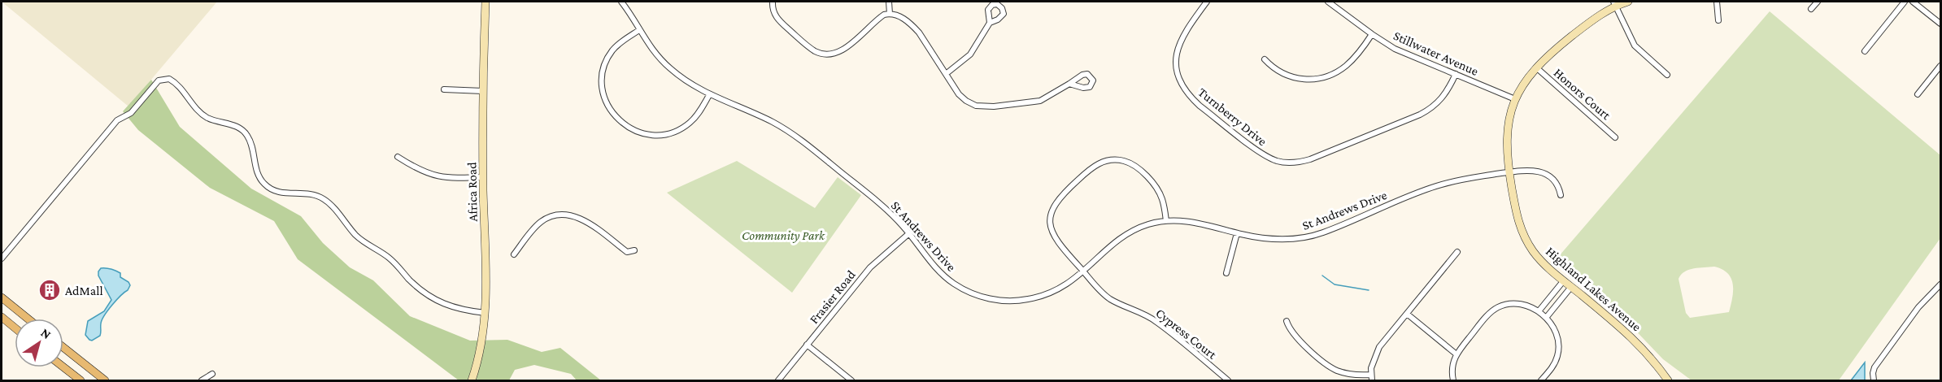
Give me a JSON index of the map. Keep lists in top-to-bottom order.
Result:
{
  "streets": {
    "street": [
      "Stillwater Avenue",
      "Honors Court",
      "Turnberry Drive",
      "Africa Road",
      "St Andrews Drive",
      "Highland Lakes Avenue",
      "Frasier Road",
      "Cypress Court"
    ]
  },
  "crossings": [
    ["Stillwater Avenue", "Turnberry Drive"],
    ["Stillwater Avenue", "Highland Lakes Avenue"],
    ["Honors Court", "Highland Lakes Avenue"],
    ["St Andrews Drive", "Highland Lakes Avenue"],
    ["St Andrews Drive", "Frasier Road"],
    ["St Andrews Drive", "Cypress Court"]
  ],
  "parks": ["Community Park"],
  "places": {
    "building": ["AdMall"]
  },
  "north": "top right"
}
